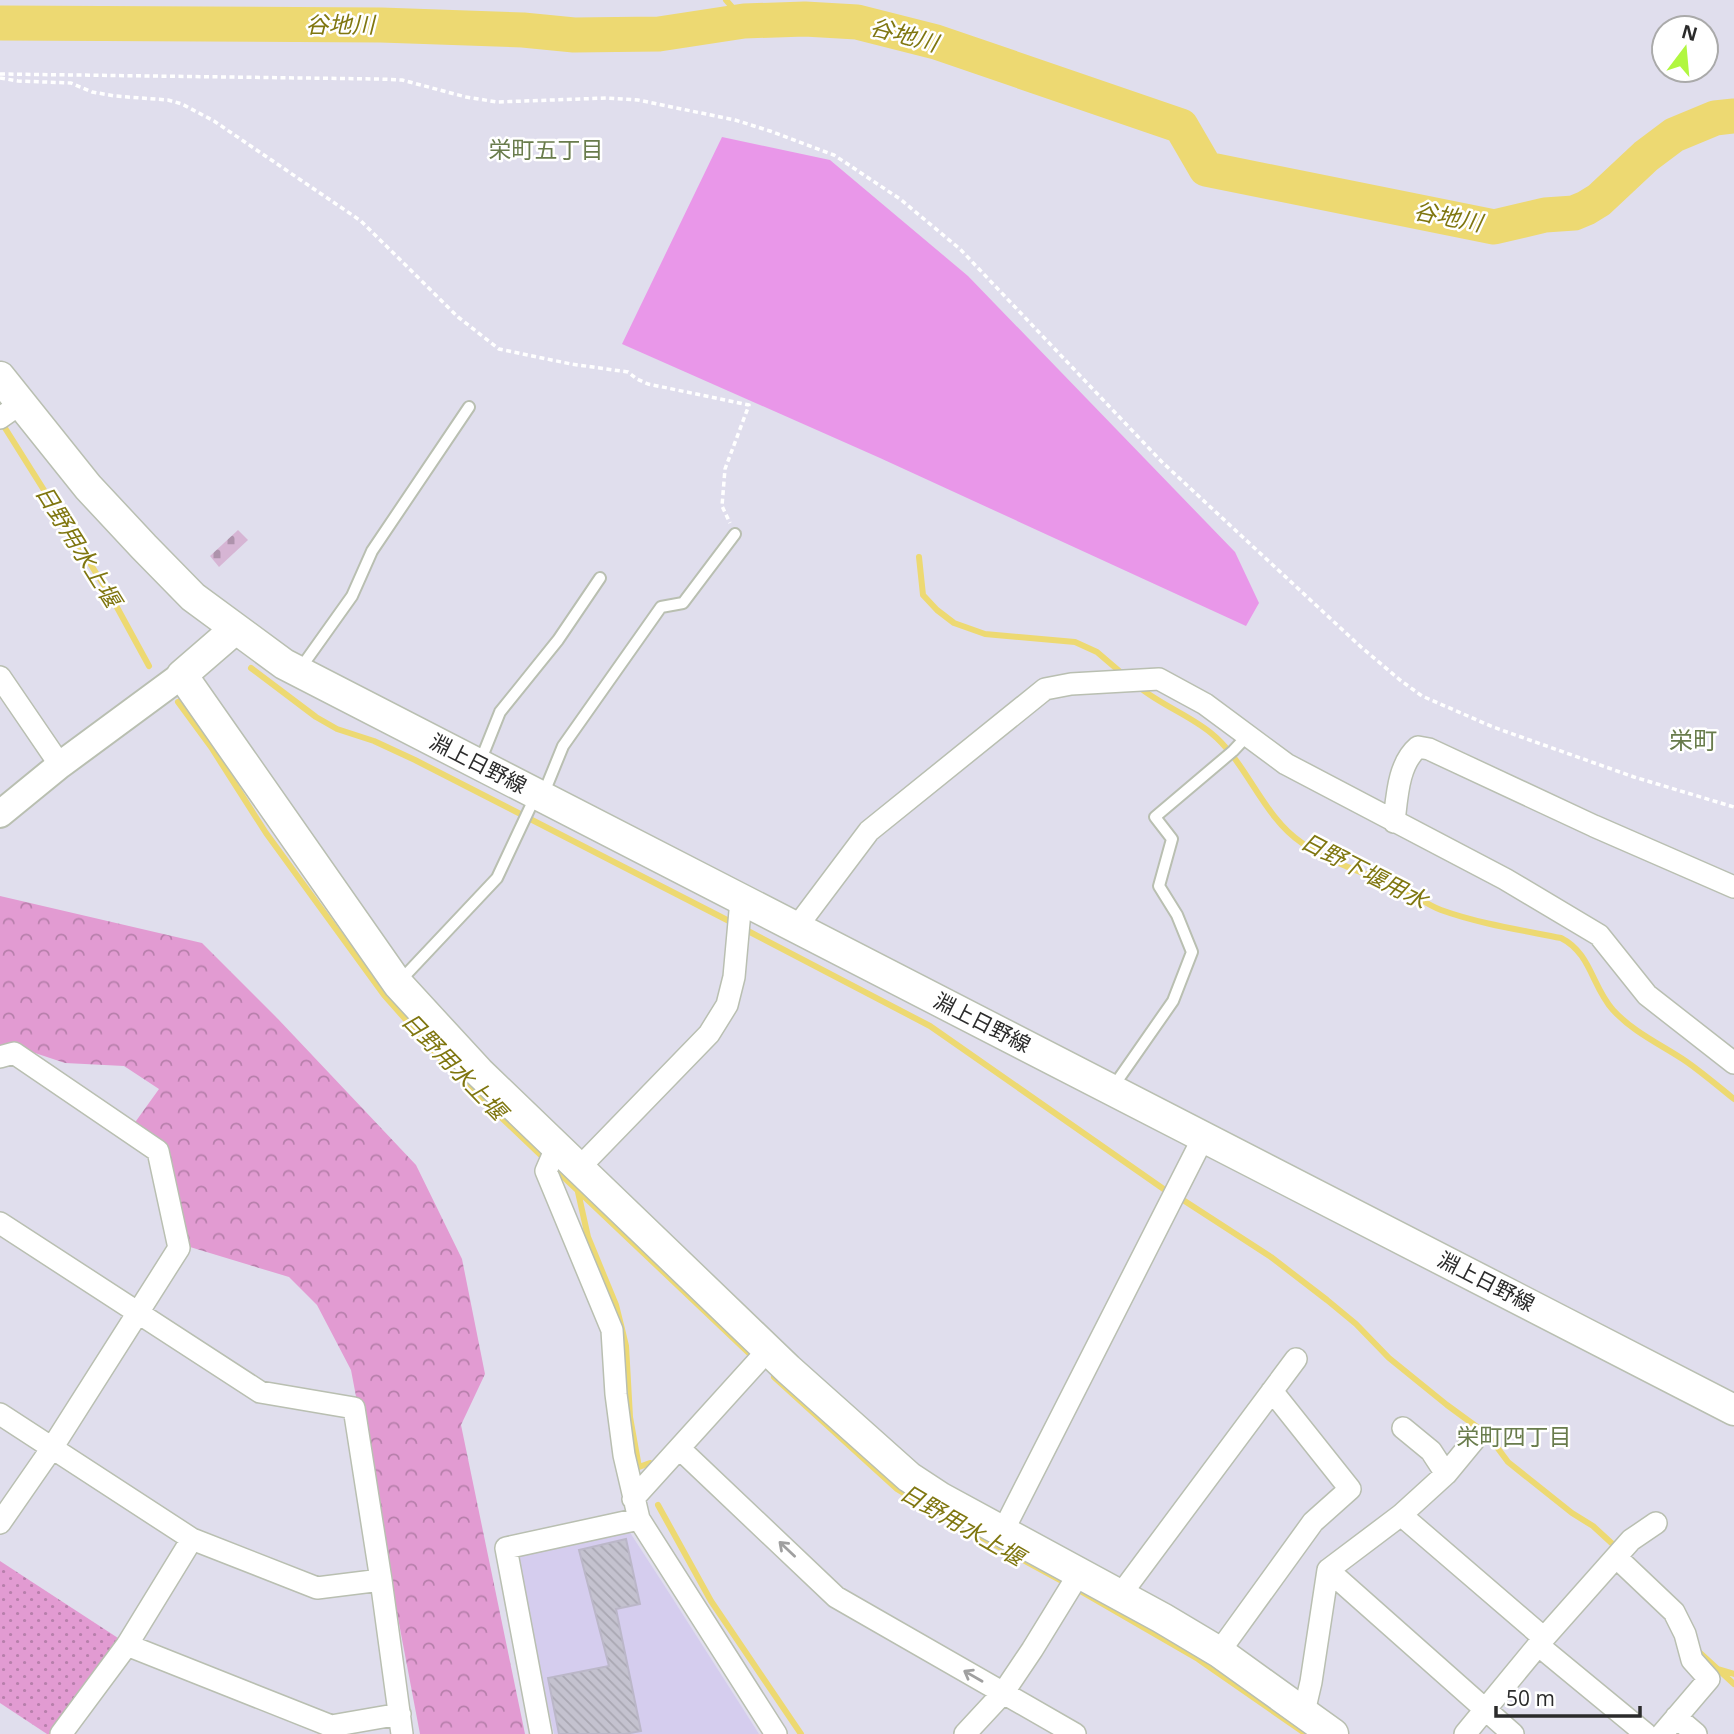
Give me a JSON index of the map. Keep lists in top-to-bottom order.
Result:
{
  "streets": {
    "main road": ["淵上日野線"]
  },
  "districts": ["栄町五丁目", "栄町", "栄町四丁目"],
  "water": ["谷地川", "日野用水上堰", "日野下堰用水"],
  "scale_bar": "50 m",
  "north": "top"
}
